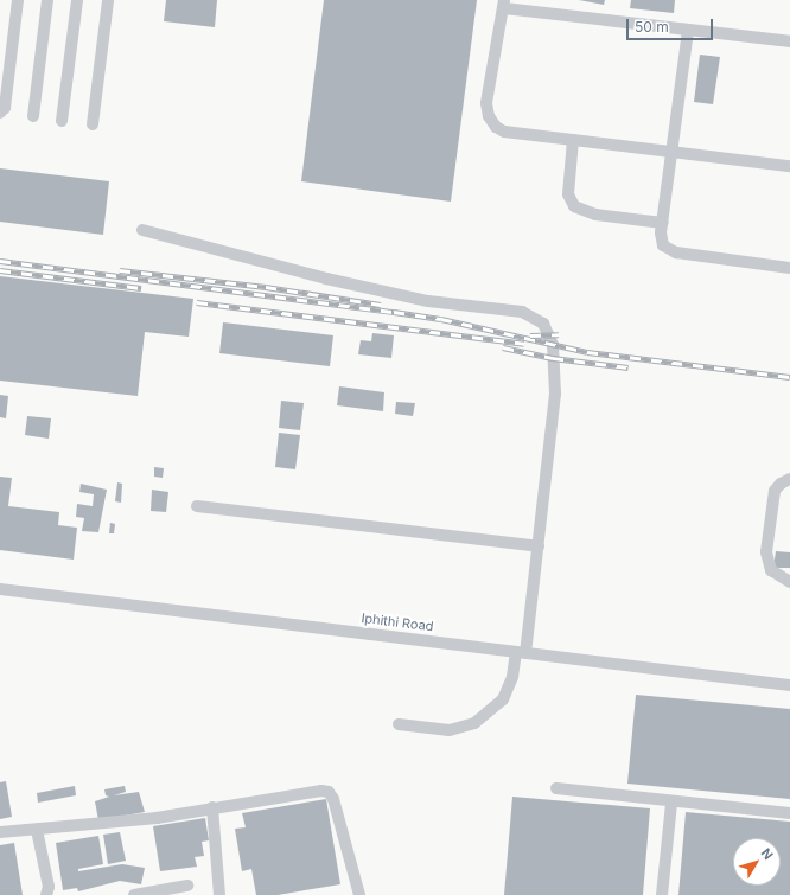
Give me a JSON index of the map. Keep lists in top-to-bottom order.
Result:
{
  "streets": {
    "lane": ["Iphithi Road"]
  },
  "scale_bar": "50 m",
  "north": "top right"
}
